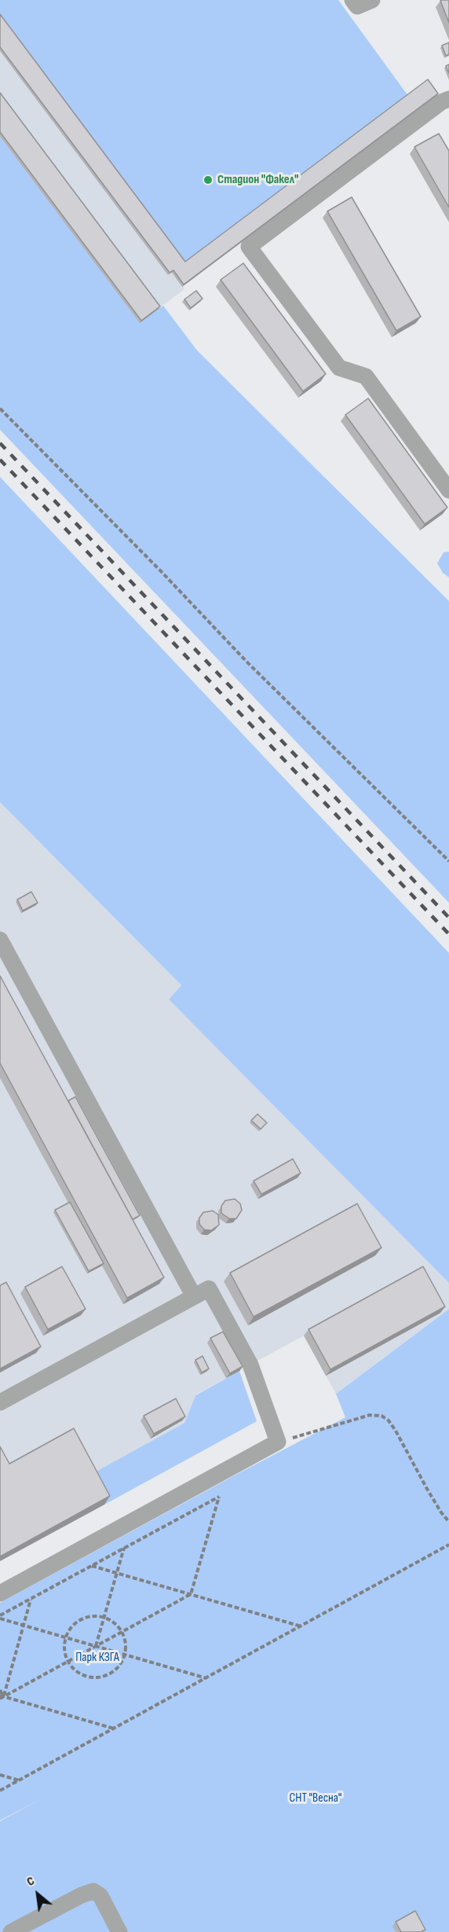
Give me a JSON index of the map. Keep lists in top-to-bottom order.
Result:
{
  "parks": ["Парк КЗГА", "СНТ \"Весна\""],
  "places": ["Стадион \"Факел\""],
  "north": "top left"
}
